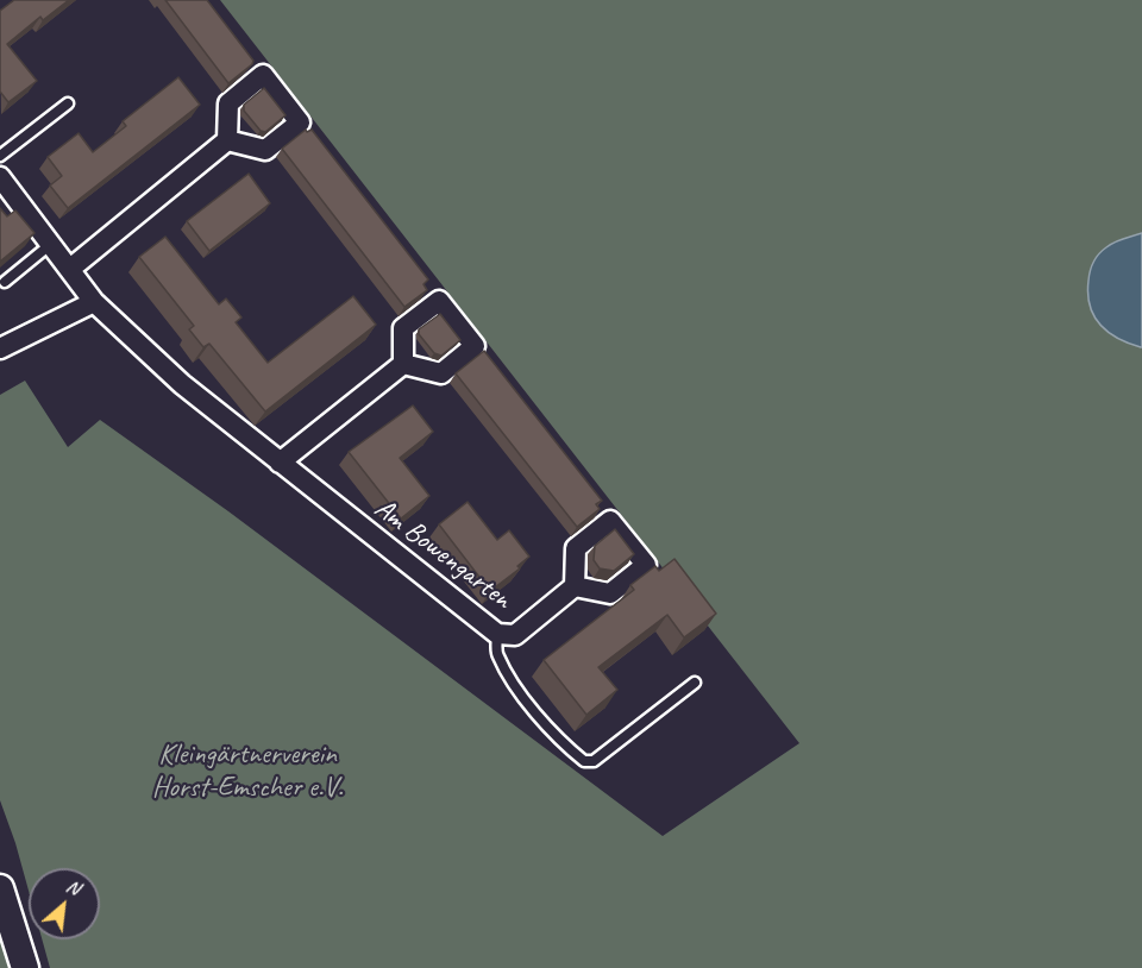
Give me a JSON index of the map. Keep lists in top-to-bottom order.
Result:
{
  "streets": {
    "street": ["Am Bowengarten"]
  },
  "parks": ["Kleingärtnerverein Horst-Emscher e.V."],
  "north": "top right"
}
